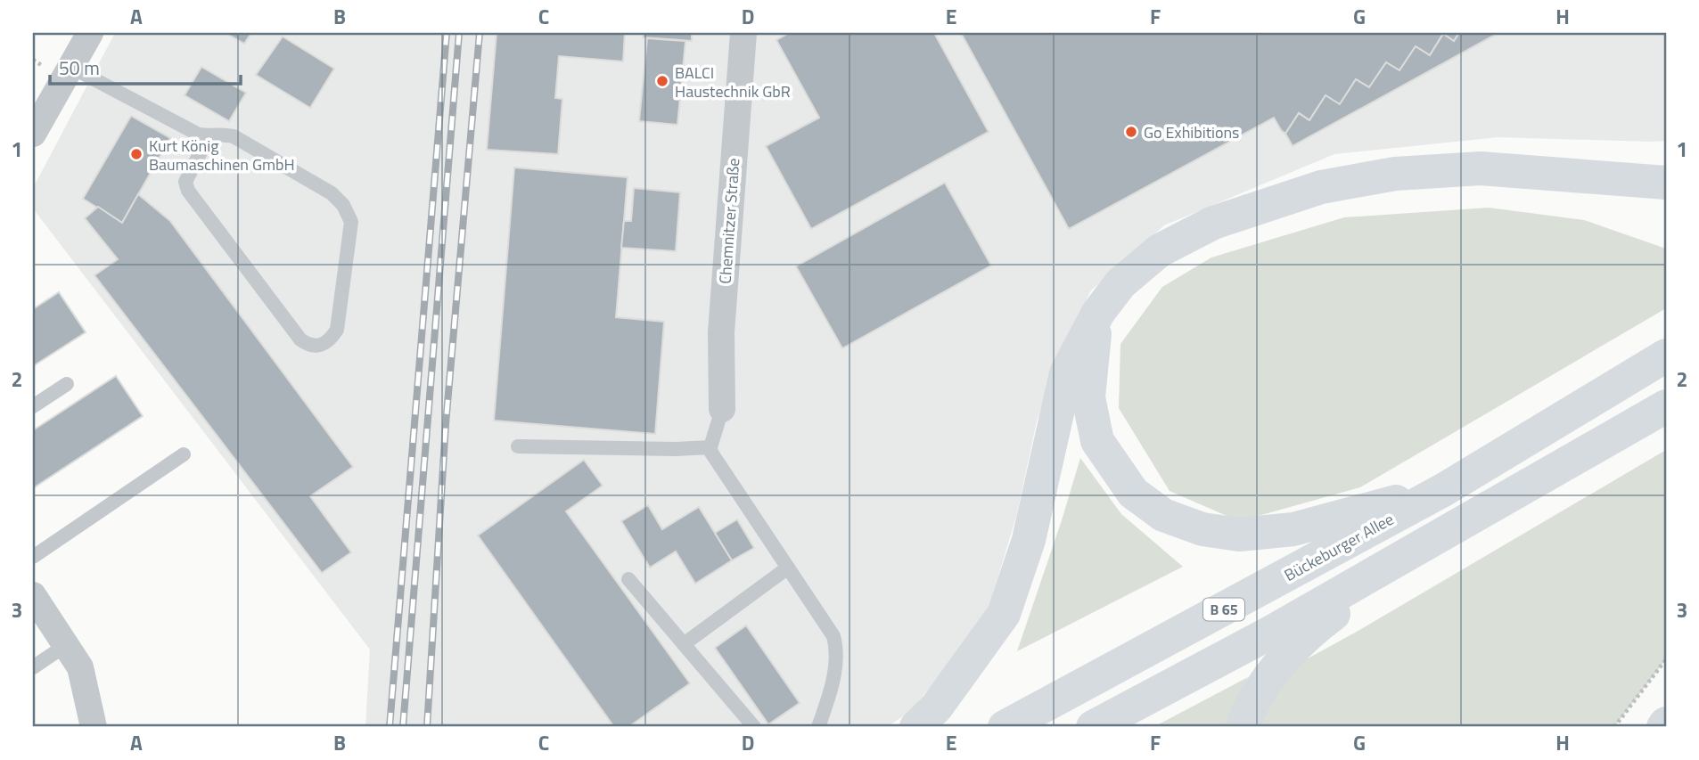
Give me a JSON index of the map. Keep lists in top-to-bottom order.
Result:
{
  "streets": {
    "main road": ["Bückeburger Allee", "B 65"],
    "street": ["Chemnitzer Straße"]
  },
  "places": ["BALCI Haustechnik GbR", "Go Exhibitions", "Kurt König Baumaschinen GmbH"],
  "scale_bar": "50 m",
  "grid": {
    "columns": [
      "A",
      "B",
      "C",
      "D",
      "E",
      "F",
      "G",
      "H"
    ],
    "rows": ["1", "2", "3"]
  }
}
